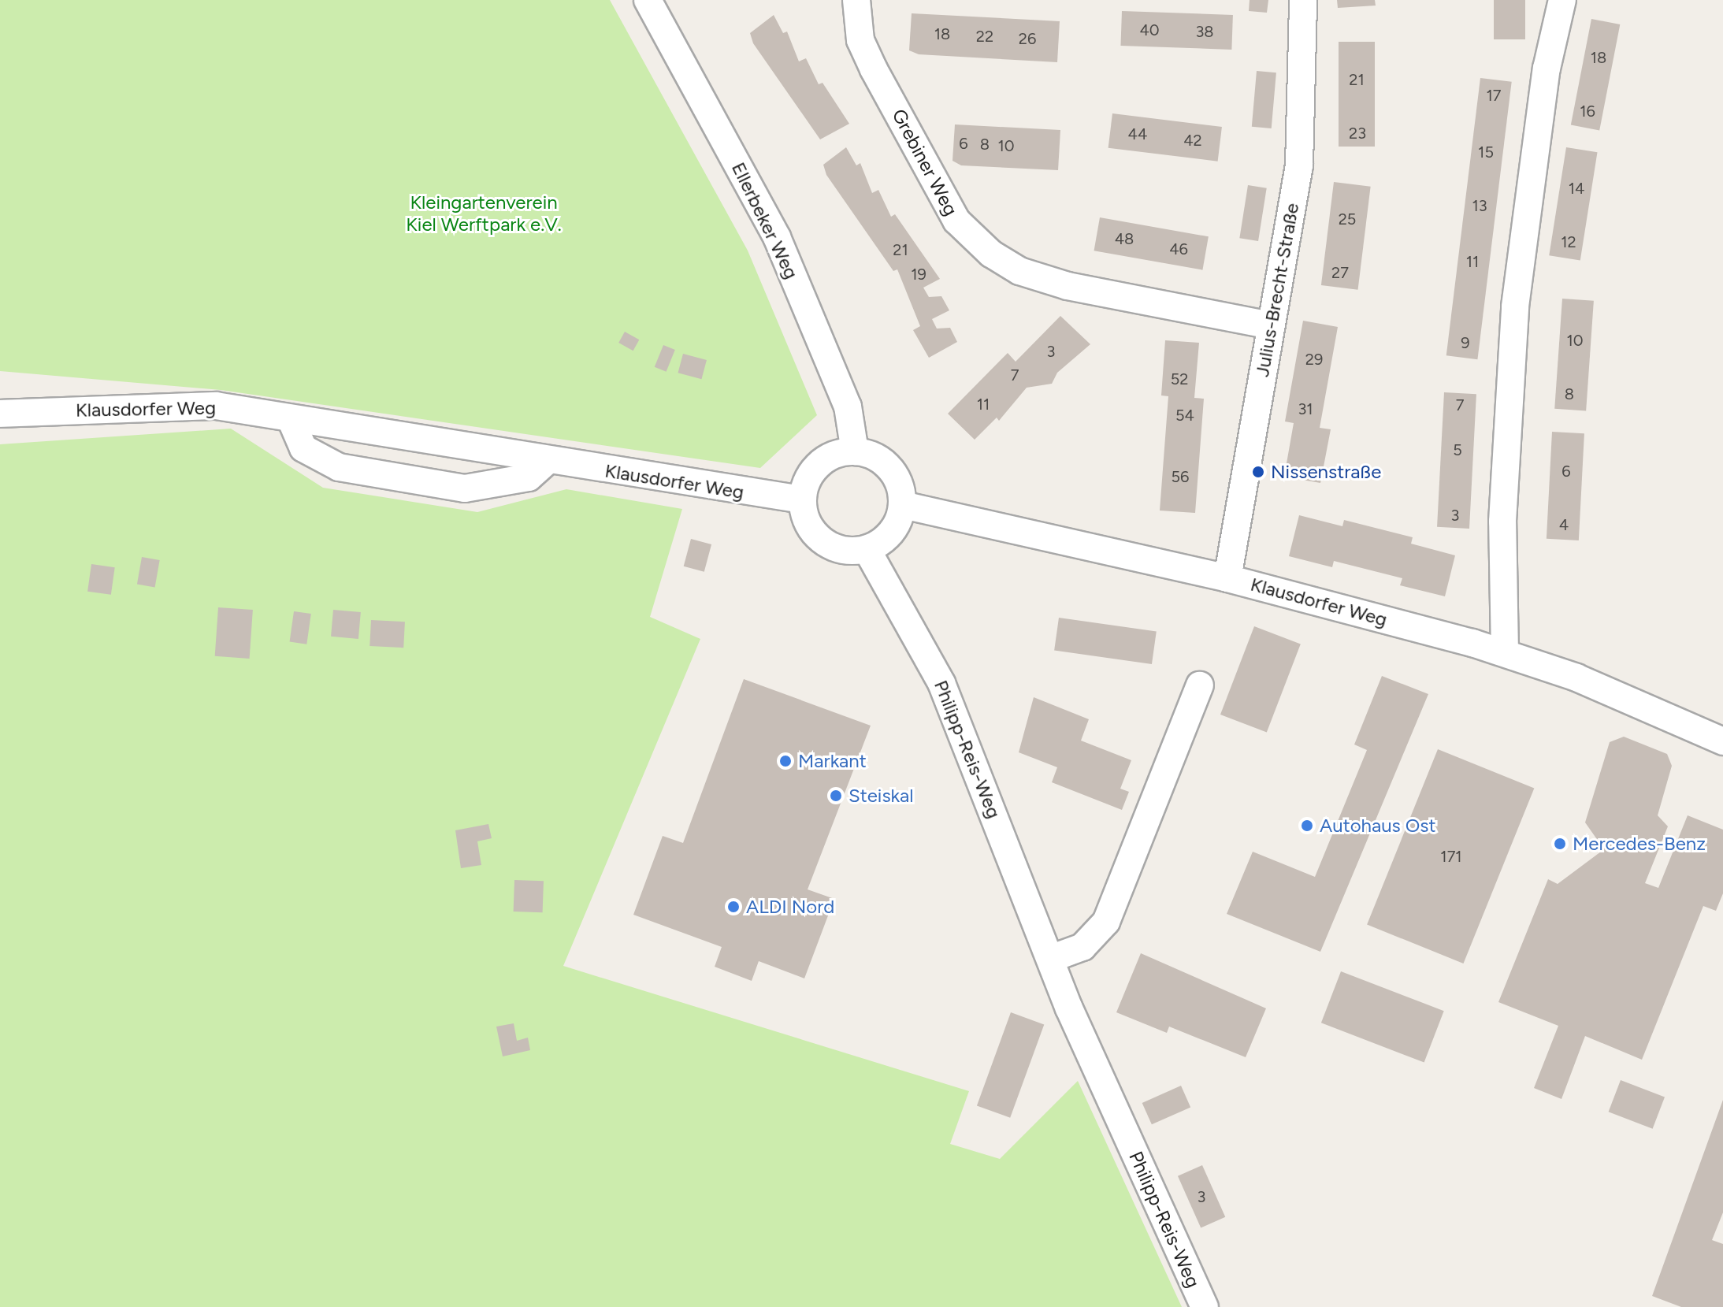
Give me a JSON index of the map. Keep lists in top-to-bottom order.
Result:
{
  "streets": {
    "street": [
      "Grebiner Weg",
      "Ellerbeker Weg",
      "Julius-Brecht-Straße",
      "Klausdorfer Weg",
      "Philipp-Reis-Weg"
    ]
  },
  "crossings": [
    ["Grebiner Weg", "Julius-Brecht-Straße"],
    ["Ellerbeker Weg", "Klausdorfer Weg"],
    ["Ellerbeker Weg", "Philipp-Reis-Weg"],
    ["Julius-Brecht-Straße", "Klausdorfer Weg"],
    ["Klausdorfer Weg", "Philipp-Reis-Weg"]
  ],
  "parks": ["Kleingartenverein Kiel Werftpark e.V."],
  "places": [
    "Nissenstraße",
    "Markant",
    "Steiskal",
    "Autohaus Ost",
    "Mercedes-Benz",
    "ALDI Nord"
  ],
  "house_numbers": [
    "40",
    "38",
    "18",
    "22",
    "26",
    "18",
    "21",
    "17",
    "16",
    "23",
    "44",
    "42",
    "6",
    "8",
    "10",
    "15",
    "14",
    "13",
    "25",
    "48",
    "12",
    "46",
    "21",
    "11",
    "27",
    "19",
    "10",
    "9",
    "3",
    "29",
    "7",
    "52",
    "8",
    "11",
    "7",
    "31",
    "54",
    "5",
    "6",
    "56",
    "3",
    "4",
    "171",
    "3"
  ]
}
